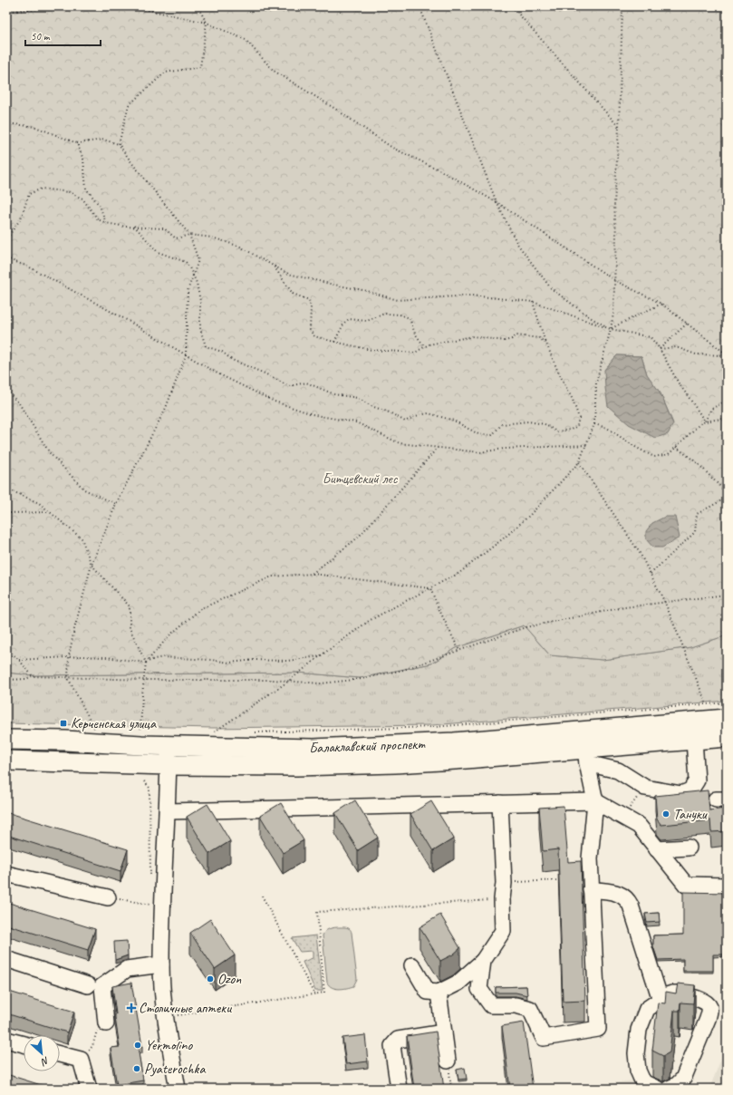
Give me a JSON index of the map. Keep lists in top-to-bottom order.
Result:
{
  "streets": {
    "main road": ["Балаклавский проспект"]
  },
  "parks": ["Битцевский лес"],
  "places": {
    "transit": ["Керченская улица"],
    "other": [
      "Тануки",
      "Ozon",
      "Yermolino",
      "Pyaterochka"
    ],
    "health": ["Столичные аптеки"]
  },
  "scale_bar": "50 m",
  "north": "bottom right"
}
